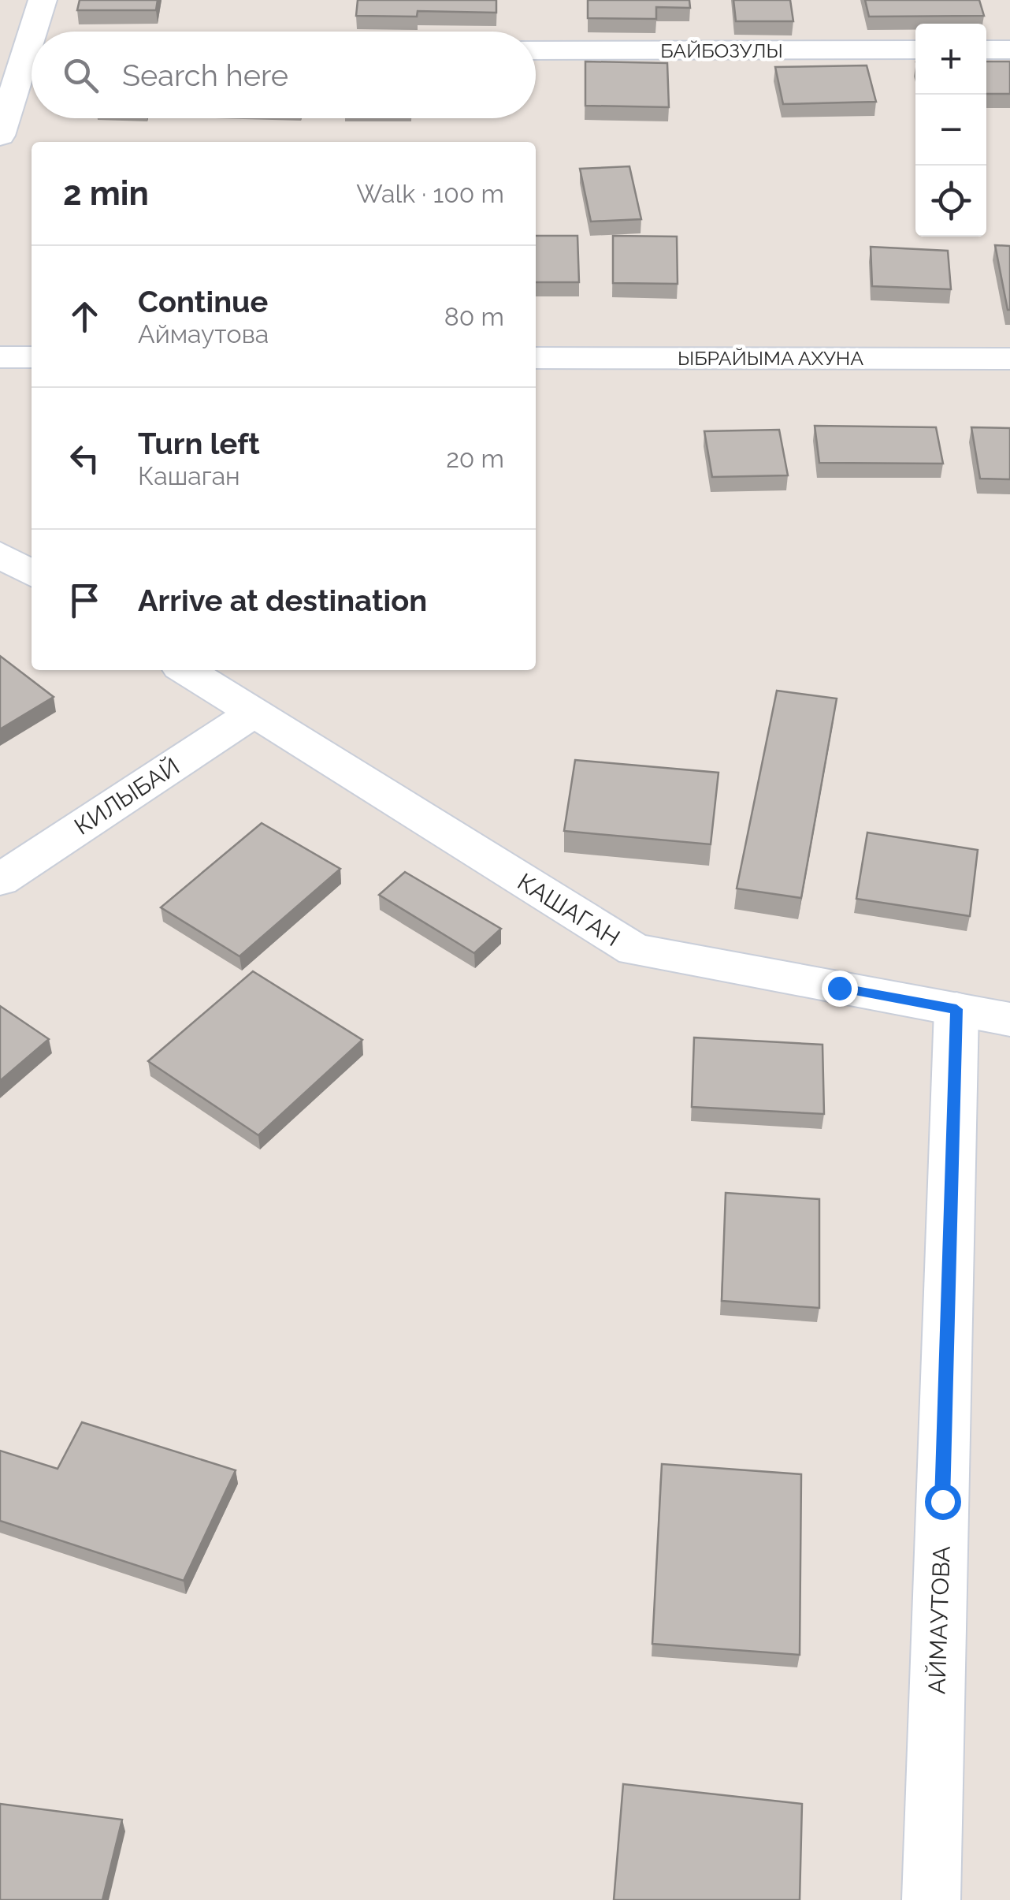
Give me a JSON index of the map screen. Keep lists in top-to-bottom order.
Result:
{
  "streets": {
    "street": [
      "БАЙБОЗУЛЫ",
      "ЫБРАЙЫМА АХУНА",
      "КИЛЫБАЙ",
      "КАШАГАН",
      "АЙМАУТОВА"
    ]
  },
  "crossings": [
    ["КИЛЫБАЙ", "КАШАГАН"],
    ["КАШАГАН", "АЙМАУТОВА"]
  ],
  "page": {
    "map_buttons": ["+", "−"],
    "search": "Search here",
    "heading": ["2 min", "Walk · 100 m"],
    "list": [
      ["Continue", "Аймаутова", "80 m"],
      ["Turn left", "Кашаган", "20 m"],
      "Arrive at destination"
    ]
  }
}
